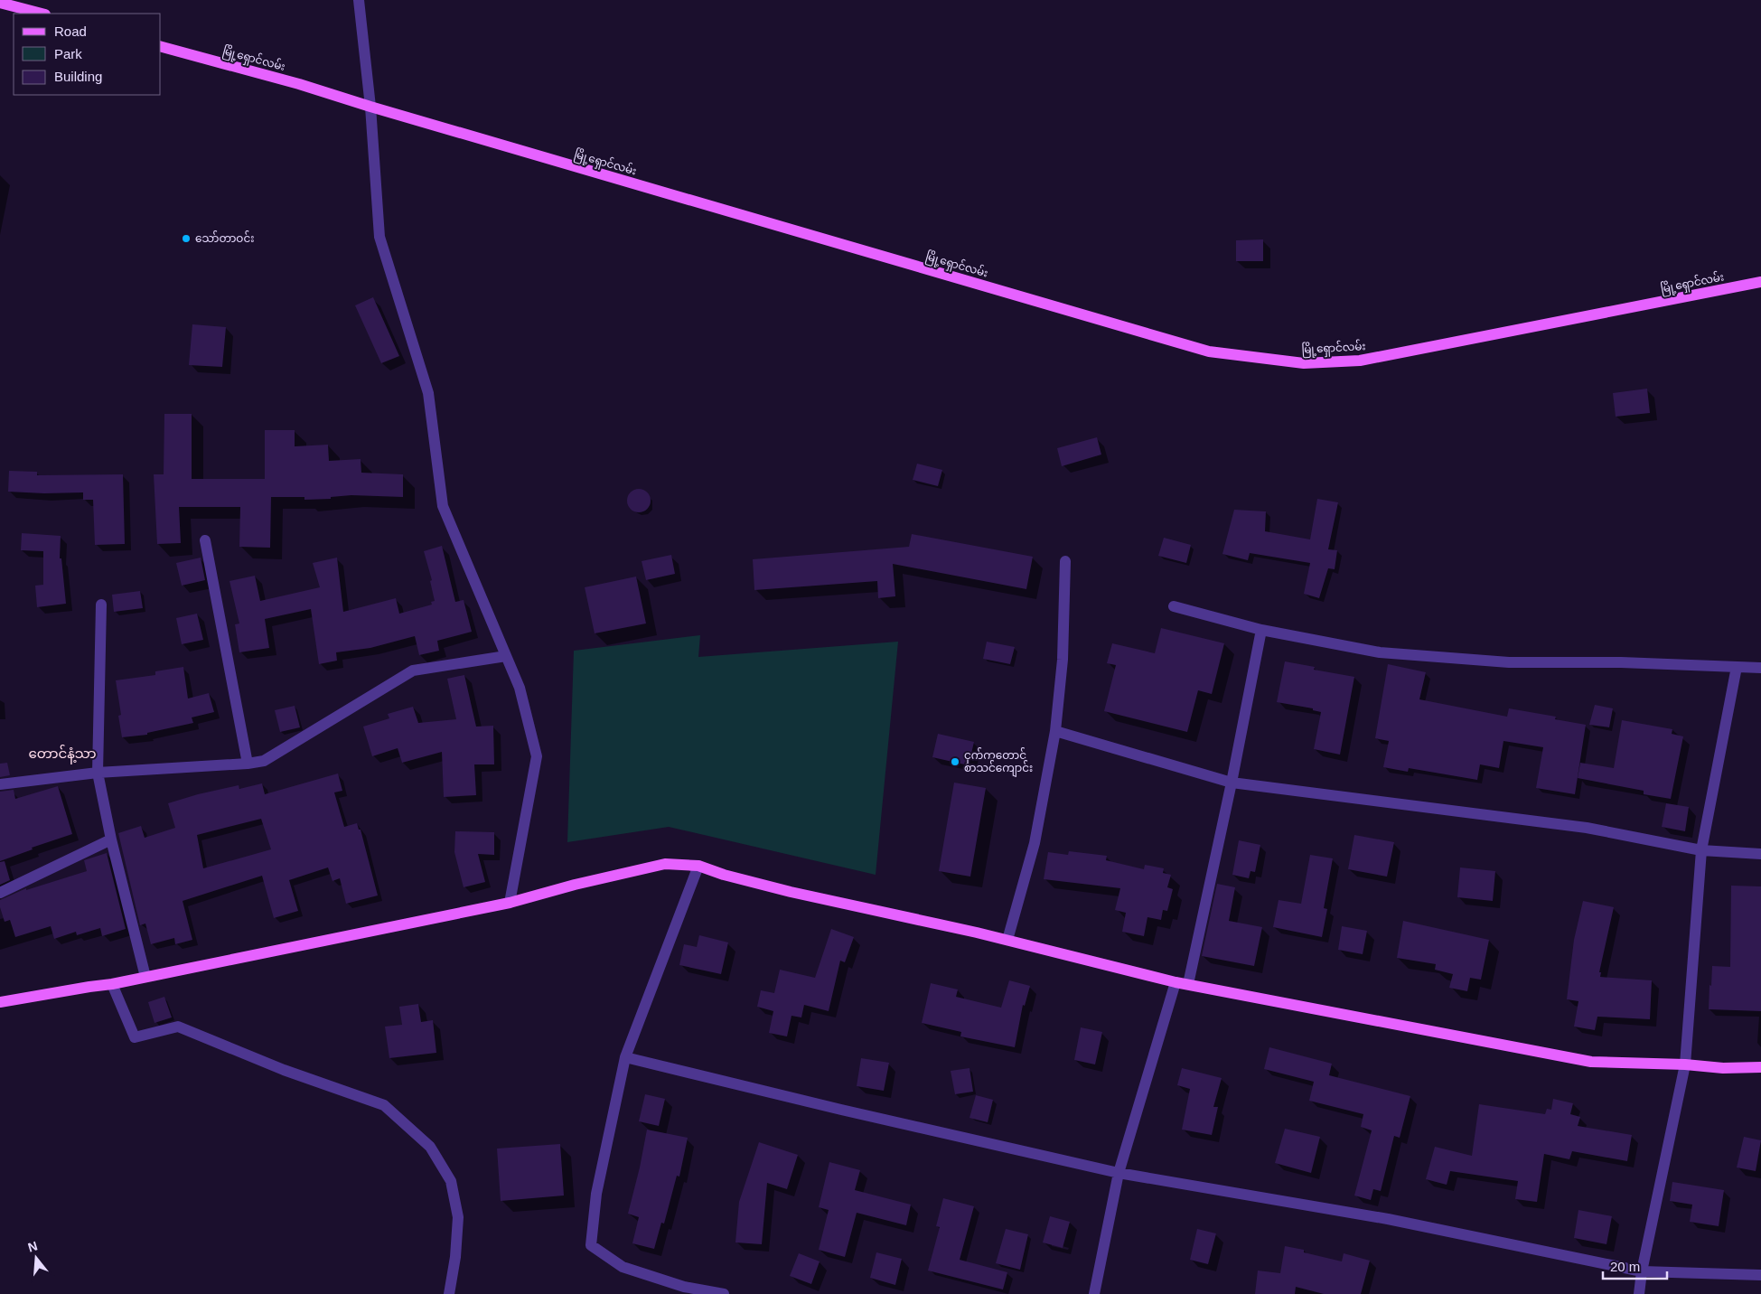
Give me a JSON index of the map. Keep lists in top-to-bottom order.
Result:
{
  "streets": {
    "main road": ["မြို့ရှောင်လမ်း"]
  },
  "districts": ["တောင်နံ့သာ"],
  "places": ["သော်တာဝင်း", "ငှက်ကတောင် စာသင်ကျောင်း"],
  "legend": ["Road", "Park", "Building"],
  "scale_bar": "20 m",
  "north": "top"
}
